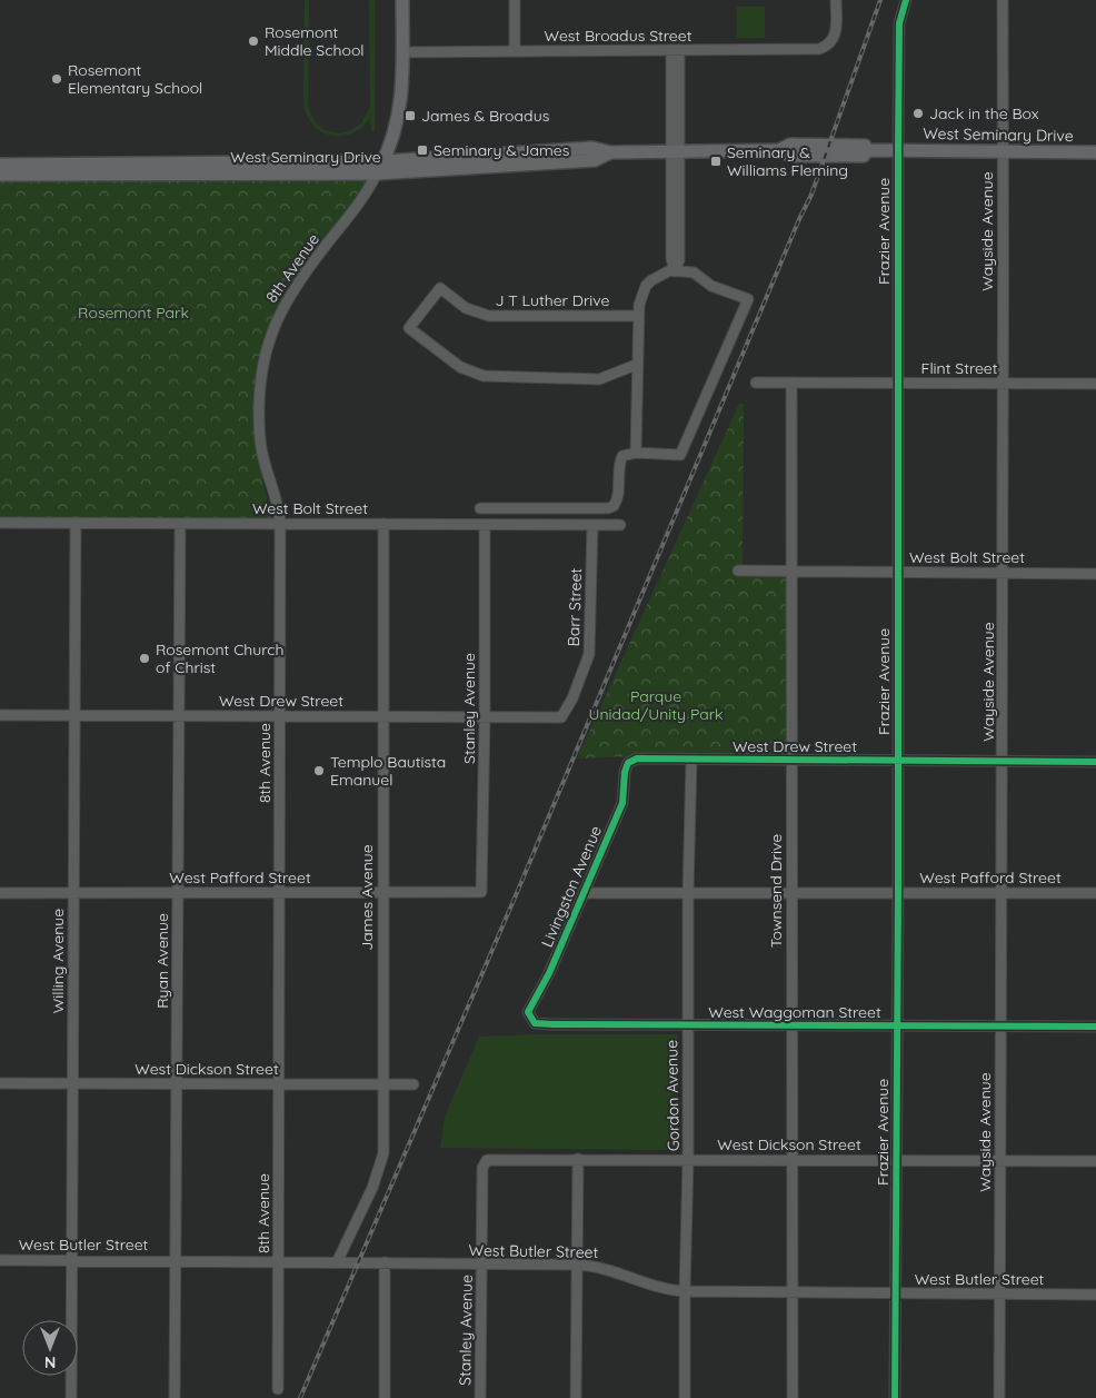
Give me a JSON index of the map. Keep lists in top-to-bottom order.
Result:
{
  "streets": {
    "main road": ["West Seminary Drive"],
    "street": [
      "West Broadus Street",
      "Frazier Avenue",
      "Wayside Avenue",
      "8th Avenue",
      "J T Luther Drive",
      "Flint Street",
      "West Bolt Street",
      "Barr Street",
      "West Drew Street",
      "Stanley Avenue",
      "West Pafford Street",
      "Livingston Avenue",
      "Townsend Drive",
      "James Avenue",
      "Willing Avenue",
      "Ryan Avenue",
      "West Waggoman Street",
      "West Dickson Street",
      "Gordon Avenue",
      "West Butler Street"
    ]
  },
  "crossings": [
    ["West Seminary Drive", "Frazier Avenue"],
    ["West Seminary Drive", "Wayside Avenue"],
    ["West Seminary Drive", "8th Avenue"],
    ["Frazier Avenue", "Flint Street"],
    ["Frazier Avenue", "West Bolt Street"],
    ["Frazier Avenue", "West Drew Street"],
    ["Frazier Avenue", "West Pafford Street"],
    ["Frazier Avenue", "West Waggoman Street"],
    ["Frazier Avenue", "West Dickson Street"],
    ["Frazier Avenue", "West Butler Street"],
    ["Wayside Avenue", "Flint Street"],
    ["Wayside Avenue", "West Bolt Street"],
    ["Wayside Avenue", "West Drew Street"],
    ["Wayside Avenue", "West Pafford Street"],
    ["Wayside Avenue", "West Waggoman Street"],
    ["Wayside Avenue", "West Dickson Street"],
    ["Wayside Avenue", "West Butler Street"],
    ["8th Avenue", "West Bolt Street"],
    ["8th Avenue", "West Drew Street"],
    ["8th Avenue", "West Pafford Street"],
    ["8th Avenue", "West Dickson Street"],
    ["8th Avenue", "West Butler Street"],
    ["Flint Street", "Townsend Drive"],
    ["West Bolt Street", "Barr Street"],
    ["West Bolt Street", "Stanley Avenue"],
    ["West Bolt Street", "Townsend Drive"],
    ["West Bolt Street", "James Avenue"],
    ["West Bolt Street", "Willing Avenue"],
    ["West Bolt Street", "Ryan Avenue"],
    ["Barr Street", "West Drew Street"],
    ["West Drew Street", "Stanley Avenue"],
    ["West Drew Street", "Livingston Avenue"],
    ["West Drew Street", "Townsend Drive"],
    ["West Drew Street", "James Avenue"],
    ["West Drew Street", "Willing Avenue"],
    ["West Drew Street", "Ryan Avenue"],
    ["West Drew Street", "Gordon Avenue"],
    ["Stanley Avenue", "West Pafford Street"],
    ["Stanley Avenue", "West Dickson Street"],
    ["Stanley Avenue", "West Butler Street"],
    ["West Pafford Street", "Livingston Avenue"],
    ["West Pafford Street", "Townsend Drive"],
    ["West Pafford Street", "James Avenue"],
    ["West Pafford Street", "Willing Avenue"],
    ["West Pafford Street", "Ryan Avenue"],
    ["West Pafford Street", "Gordon Avenue"],
    ["Livingston Avenue", "West Waggoman Street"],
    ["Townsend Drive", "West Waggoman Street"],
    ["Townsend Drive", "West Dickson Street"],
    ["Townsend Drive", "West Butler Street"],
    ["James Avenue", "West Dickson Street"],
    ["James Avenue", "West Butler Street"],
    ["Willing Avenue", "West Dickson Street"],
    ["Willing Avenue", "West Butler Street"],
    ["Ryan Avenue", "West Dickson Street"],
    ["Ryan Avenue", "West Butler Street"],
    ["West Waggoman Street", "Gordon Avenue"],
    ["West Dickson Street", "Gordon Avenue"],
    ["Gordon Avenue", "West Butler Street"]
  ],
  "parks": ["Rosemont Park", "Parque Unidad/Unity Park"],
  "places": {
    "other": [
      "Rosemont Middle School",
      "Rosemont Elementary School",
      "Jack in the Box",
      "Rosemont Church of Christ",
      "Templo Bautista Emanuel"
    ],
    "transit": ["James & Broadus", "Seminary & James", "Seminary & Williams Fleming"]
  },
  "north": "bottom"
}
